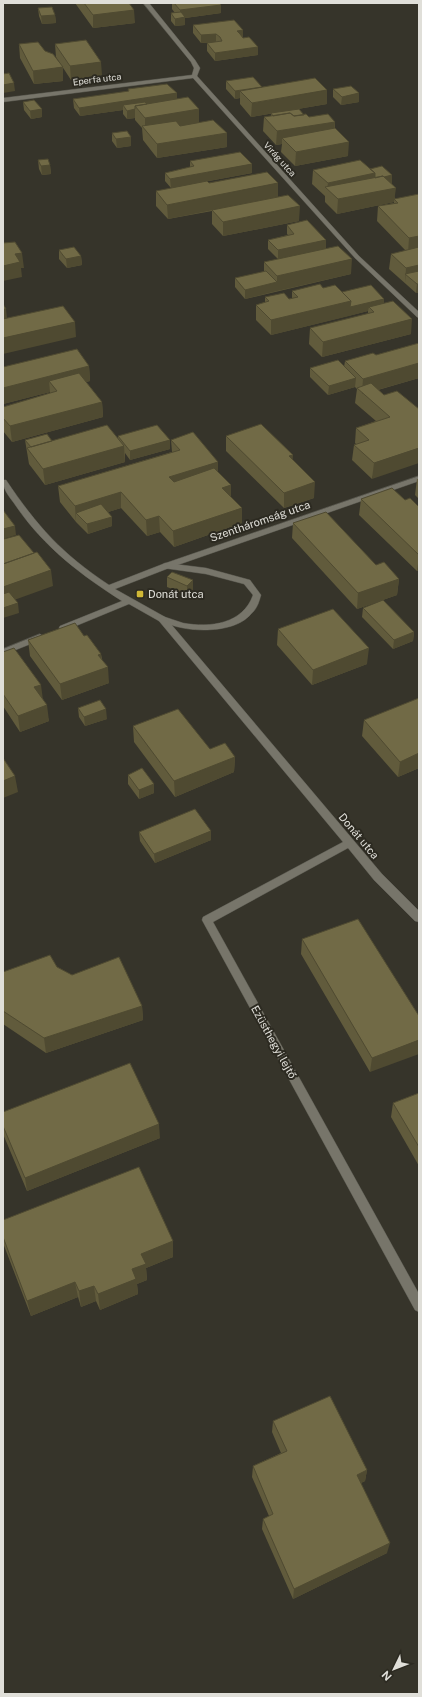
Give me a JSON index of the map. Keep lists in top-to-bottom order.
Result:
{
  "streets": {
    "street": [
      "Eperfa utca",
      "Virág utca",
      "Szentháromság utca",
      "Donát utca",
      "Ezüsthegyi lejtő"
    ]
  },
  "crossings": [
    ["Eperfa utca", "Virág utca"],
    ["Donát utca", "Ezüsthegyi lejtő"]
  ],
  "places": {
    "transit": ["Donát utca"]
  },
  "north": "bottom left"
}
